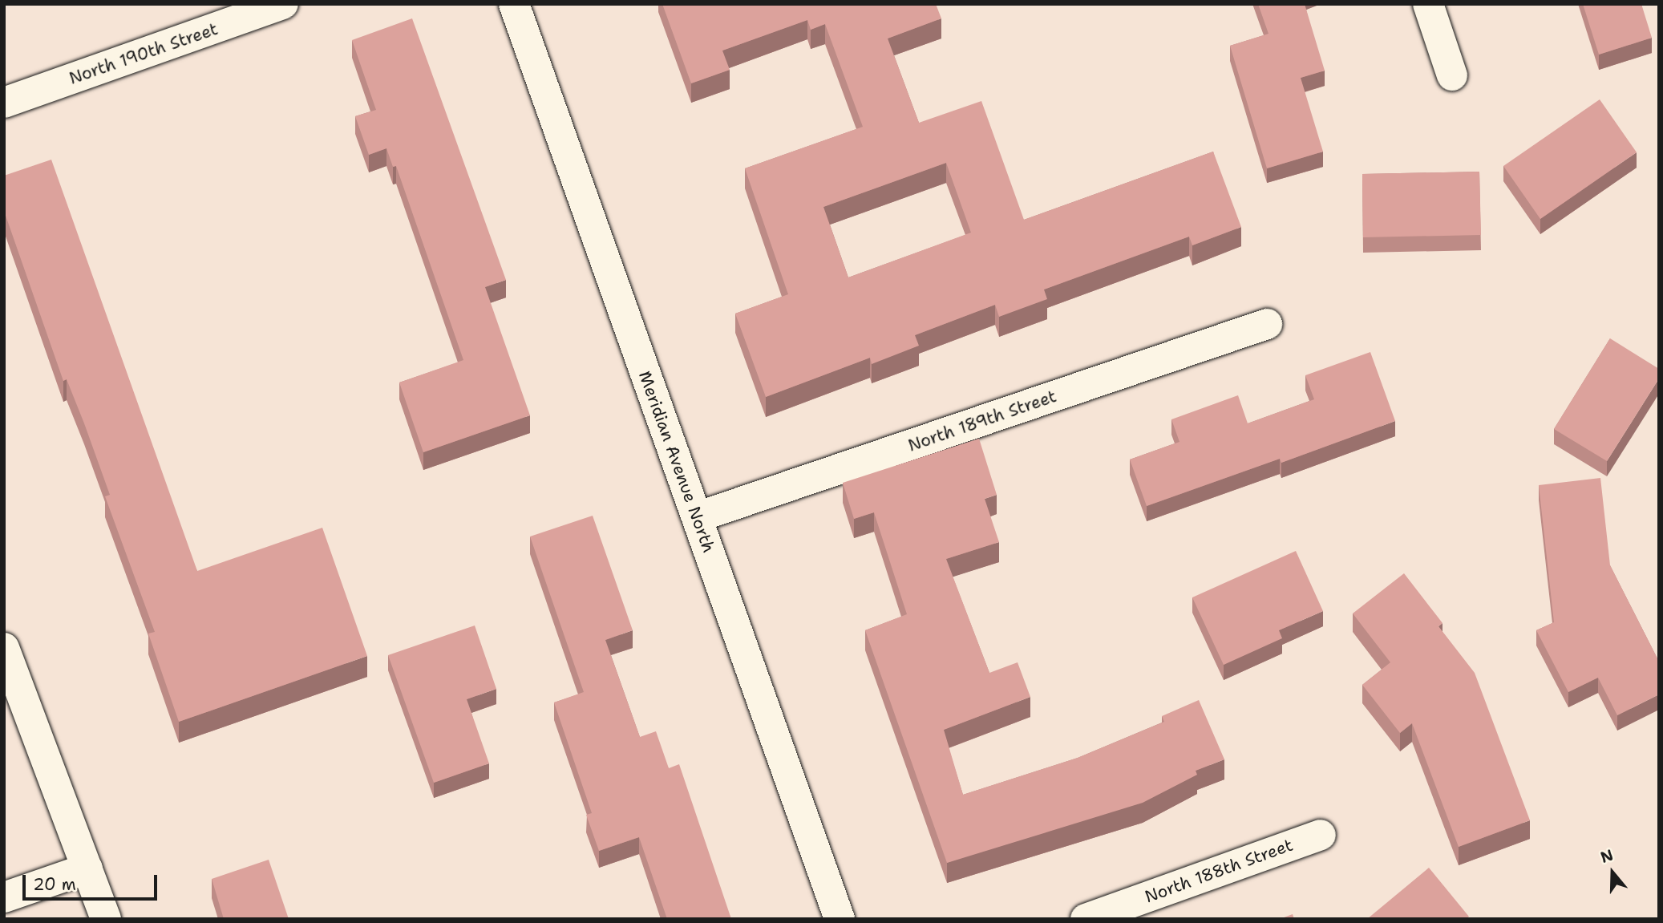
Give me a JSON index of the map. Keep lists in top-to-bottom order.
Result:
{
  "streets": {
    "street": [
      "North 190th Street",
      "North 189th Street",
      "Meridian Avenue North",
      "North 188th Street"
    ]
  },
  "crossings": [
    ["North 189th Street", "Meridian Avenue North"]
  ],
  "scale_bar": "20 m",
  "north": "top"
}
